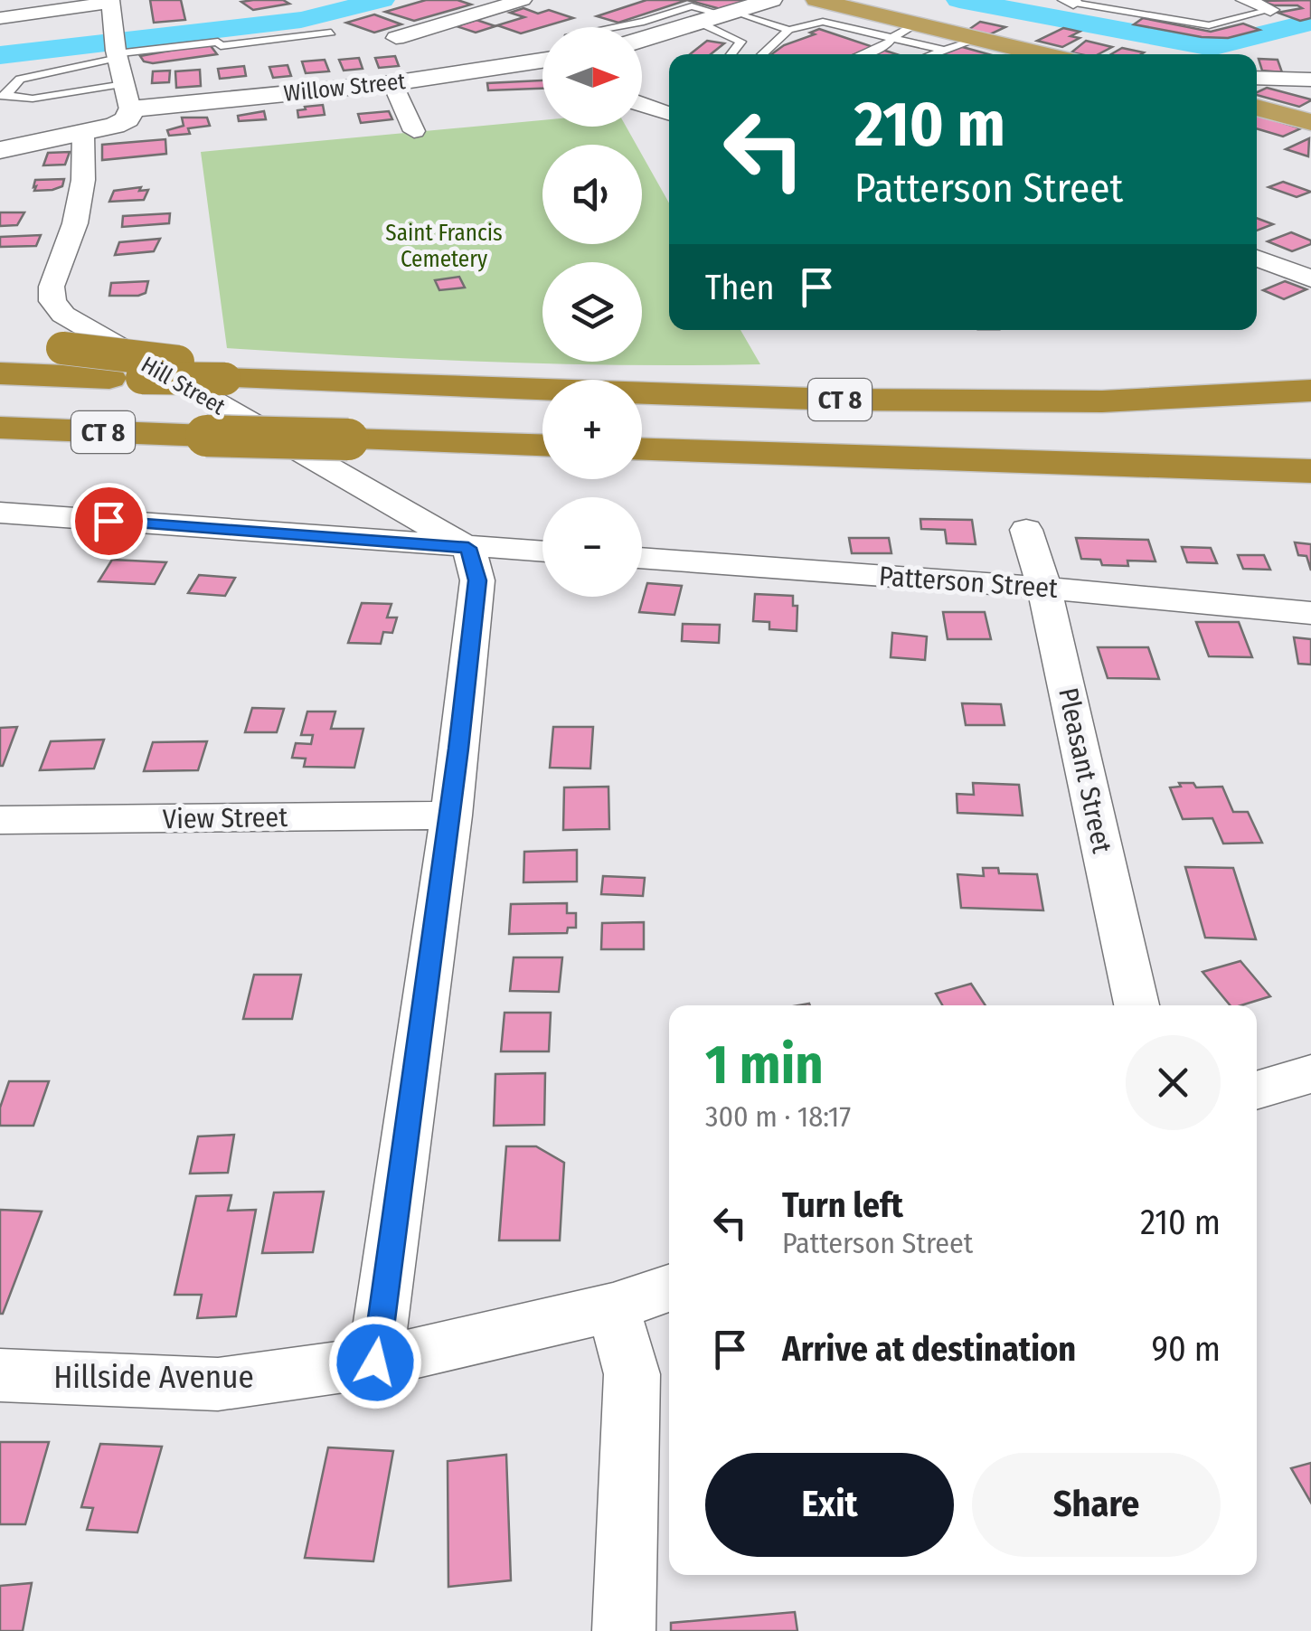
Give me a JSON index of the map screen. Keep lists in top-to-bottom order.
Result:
{
  "streets": {
    "highway": ["CT 8"],
    "main road": ["Willow Street"],
    "street": [
      "Hill Street",
      "Patterson Street",
      "Pleasant Street",
      "View Street",
      "Hillside Avenue"
    ]
  },
  "crossings": [
    ["Patterson Street", "Pleasant Street"]
  ],
  "parks": ["Saint Francis Cemetery"],
  "north": "right",
  "page": {
    "map_buttons": ["+", "−"],
    "turn": ["210 m", "Patterson Street"],
    "then": "Then",
    "heading": ["1 min", "300 m · 18:17"],
    "list": [
      {
        "name": "Turn left",
        "note": "Patterson Street",
        "value": "210 m"
      },
      {
        "name": "Arrive at destination",
        "value": "90 m"
      }
    ],
    "buttons": ["Exit", "Share"]
  }
}
